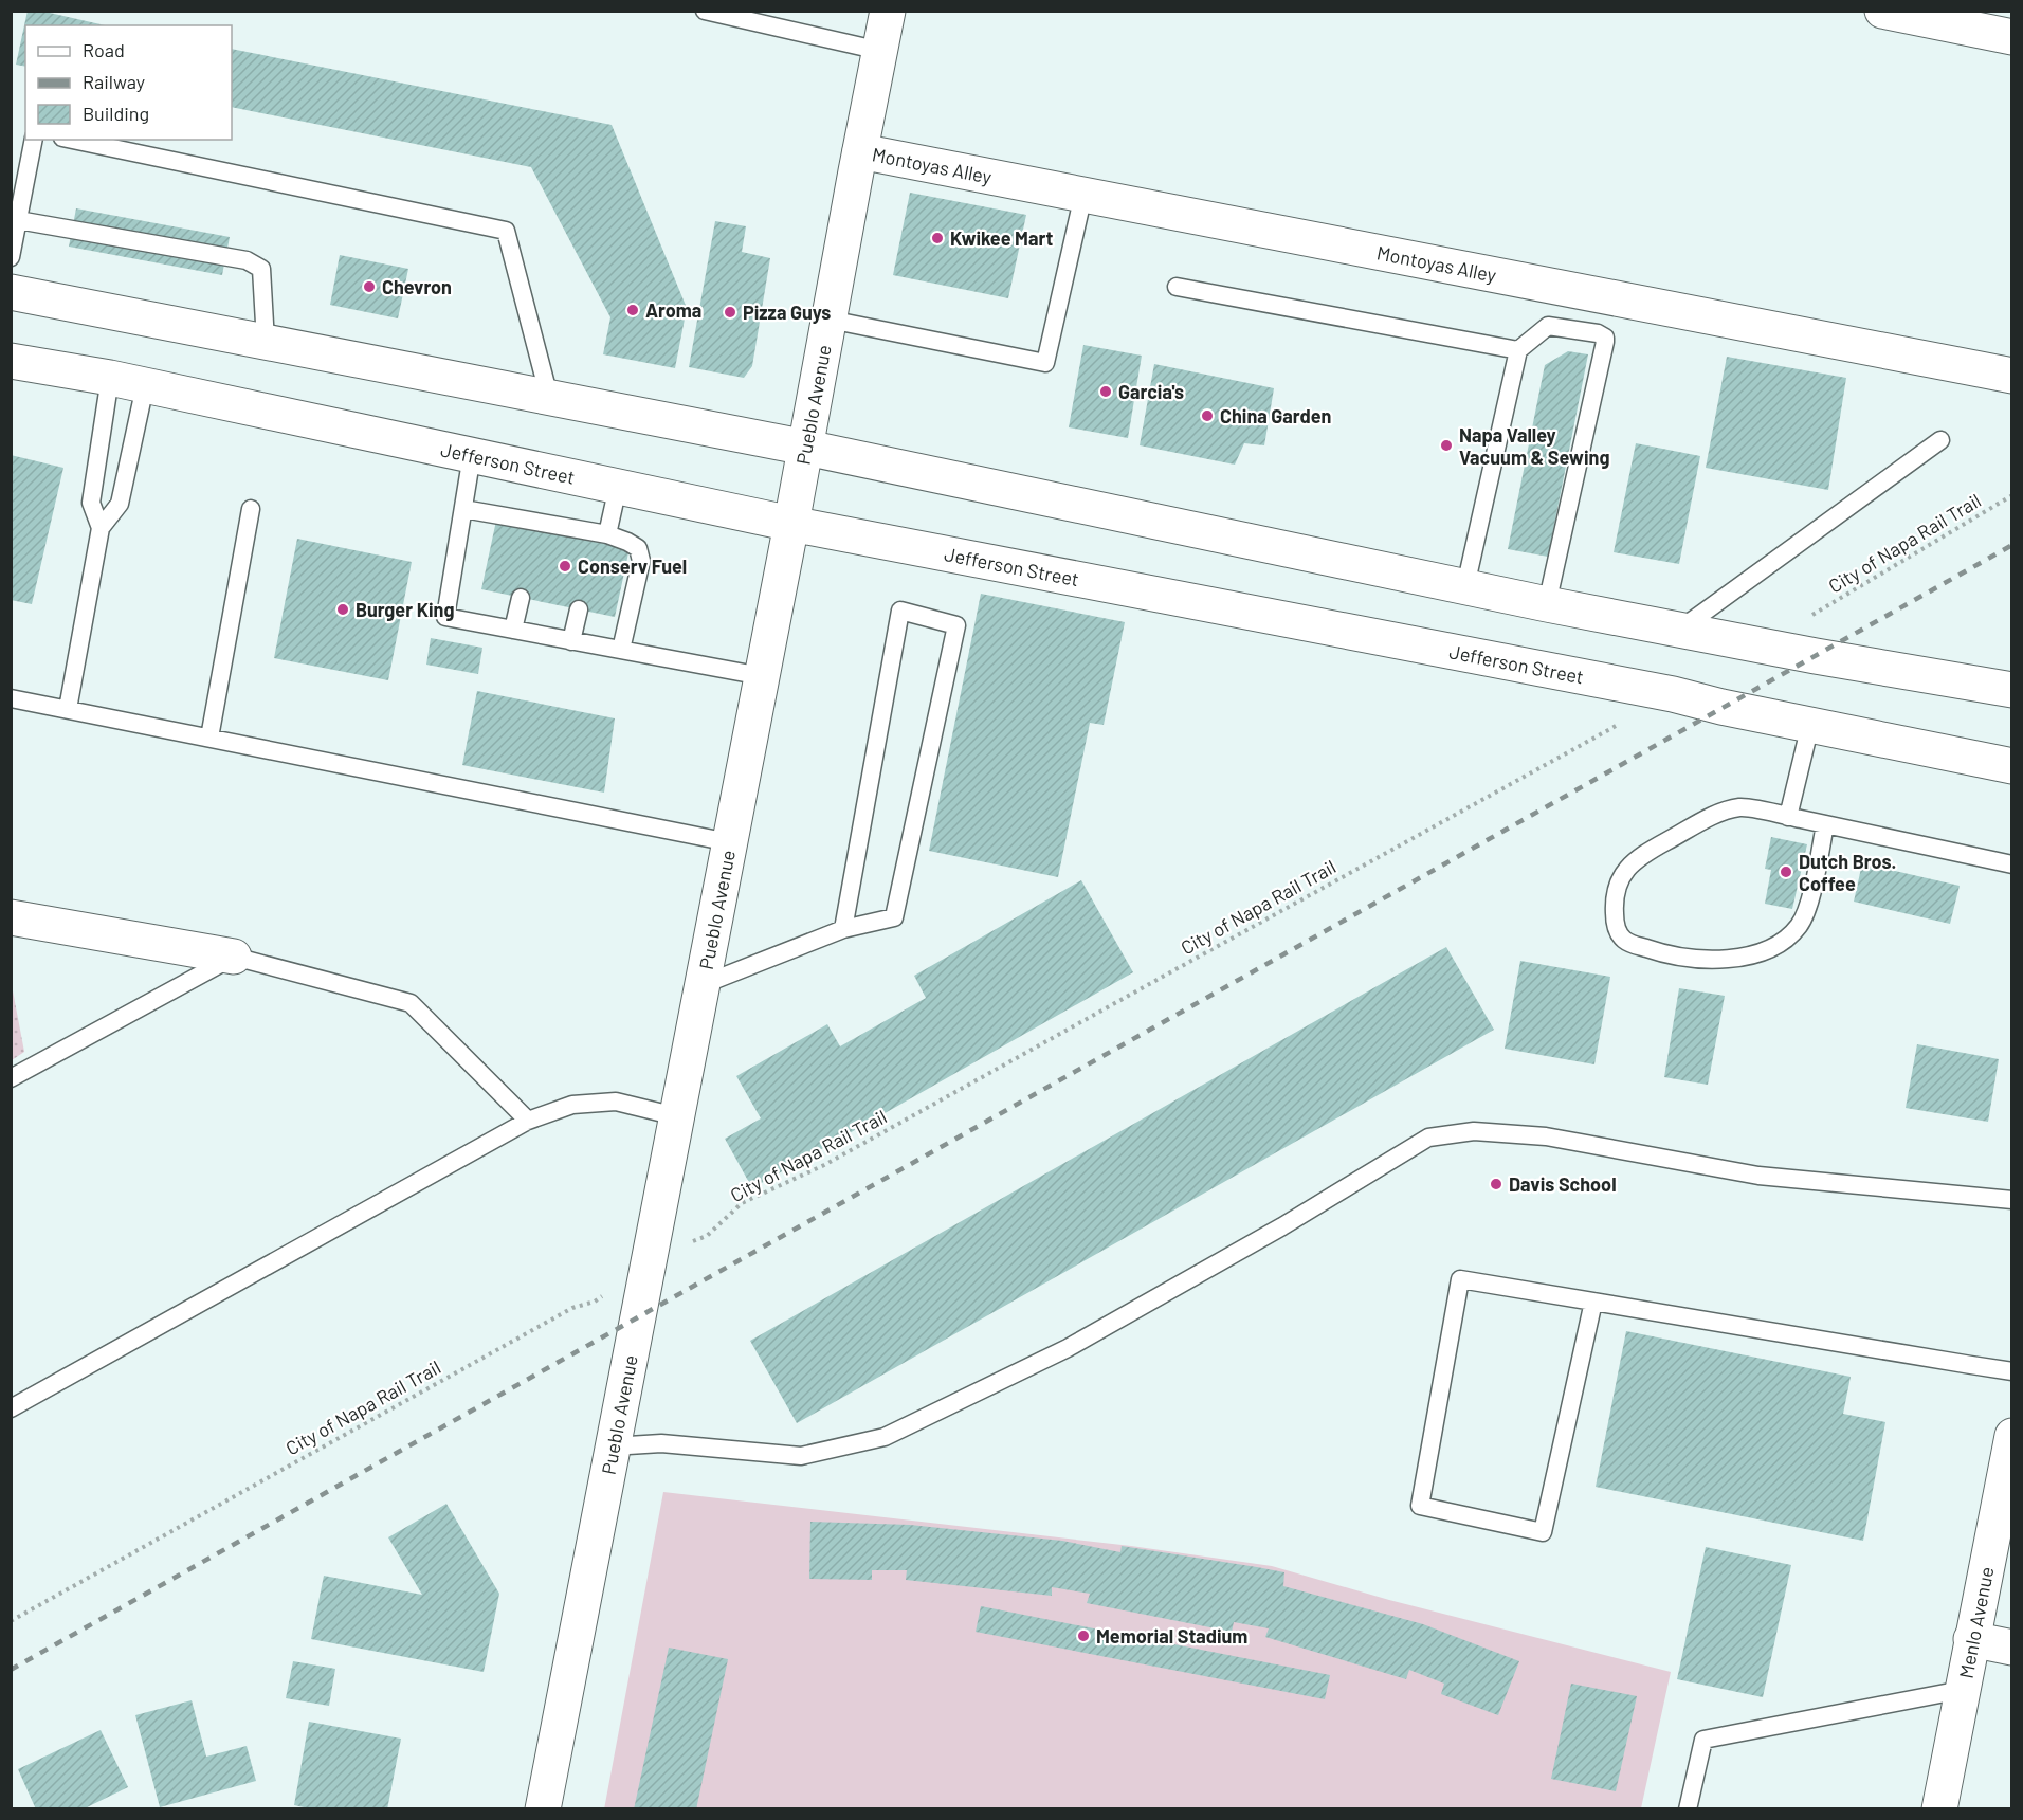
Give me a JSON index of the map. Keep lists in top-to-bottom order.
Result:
{
  "streets": {
    "main road": [
      "Montoyas Alley",
      "Pueblo Avenue",
      "Jefferson Street",
      "Menlo Avenue"
    ],
    "path": ["City of Napa Rail Trail"]
  },
  "crossings": [
    ["Montoyas Alley", "Pueblo Avenue"],
    ["Pueblo Avenue", "Jefferson Street"],
    ["Pueblo Avenue", "City of Napa Rail Trail"]
  ],
  "places": [
    "Kwikee Mart",
    "Chevron",
    "Aroma",
    "Pizza Guys",
    "Garcia's",
    "China Garden",
    "Napa Valley Vacuum & Sewing",
    "Conserv Fuel",
    "Burger King",
    "Dutch Bros. Coffee",
    "Davis School",
    "Memorial Stadium"
  ],
  "legend": ["Road", "Railway", "Building"]
}
